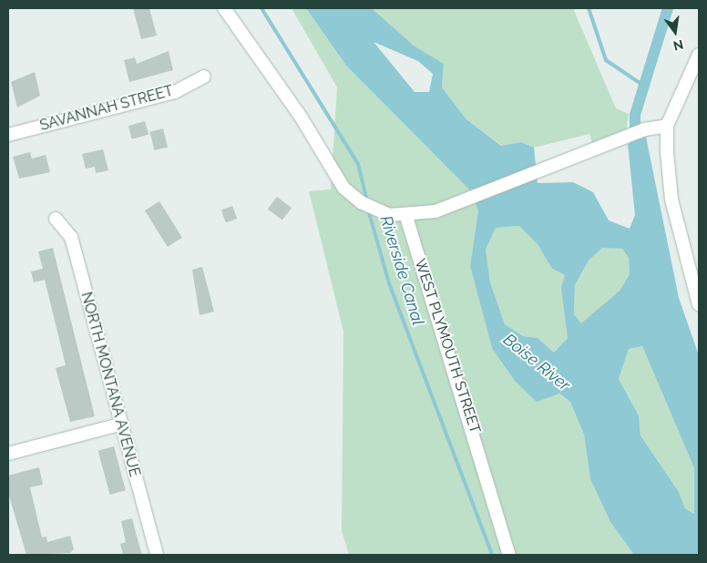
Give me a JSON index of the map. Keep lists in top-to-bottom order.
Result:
{
  "streets": {
    "street": ["SAVANNAH STREET", "WEST PLYMOUTH STREET", "NORTH MONTANA AVENUE"]
  },
  "water": ["Riverside Canal", "Boise River"],
  "north": "bottom"
}
